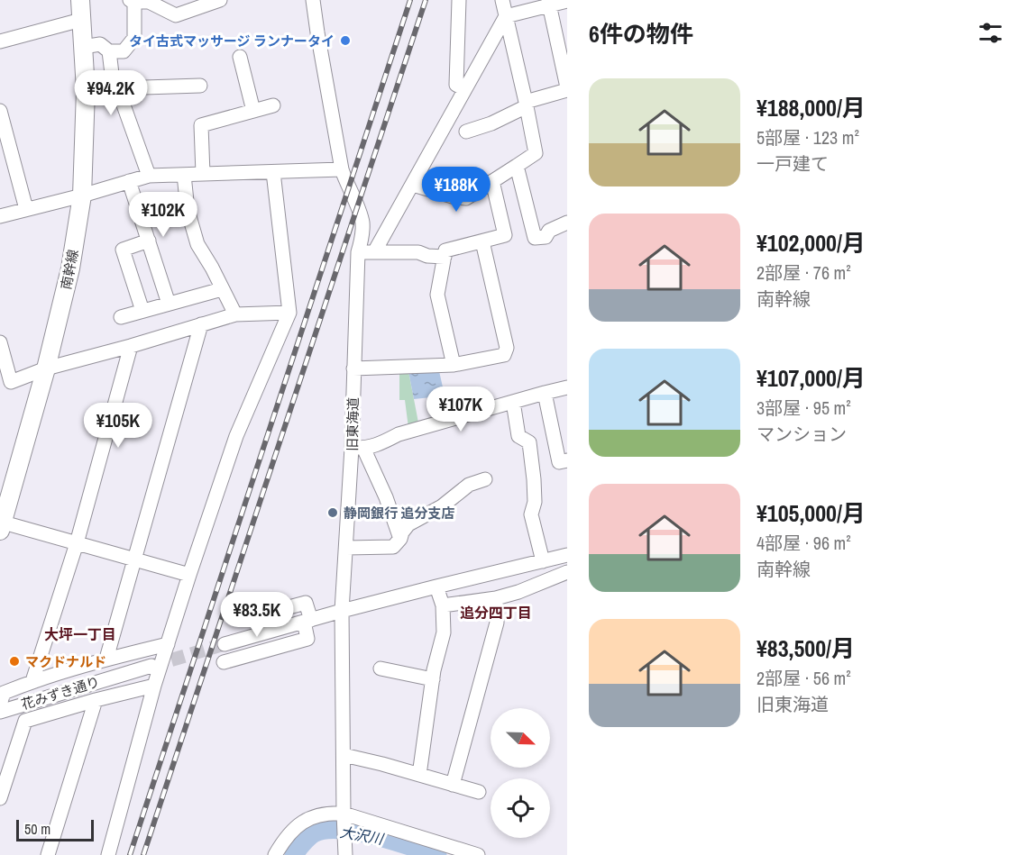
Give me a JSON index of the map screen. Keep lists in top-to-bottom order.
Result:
{
  "streets": {
    "main road": ["南幹線"],
    "street": ["旧東海道", "花みずき通り"]
  },
  "districts": ["追分四丁目", "大坪一丁目"],
  "water": ["大沢川"],
  "places": ["タイ古式マッサージ ランナータイ", "静岡銀行 追分支店", "マクドナルド"],
  "scale_bar": "50 m",
  "north": "bottom right",
  "page": {
    "heading": "6件の物件",
    "list": [
      {
        "name": "¥188,000/月",
        "note": "5部屋 · 123 m² · 一戸建て"
      },
      {
        "name": "¥102,000/月",
        "note": "2部屋 · 76 m² · 南幹線"
      },
      {
        "name": "¥107,000/月",
        "note": "3部屋 · 95 m² · マンション"
      },
      {
        "name": "¥105,000/月",
        "note": "4部屋 · 96 m² · 南幹線"
      },
      {
        "name": "¥83,500/月",
        "note": "2部屋 · 56 m² · 旧東海道"
      }
    ],
    "price": [
      "¥94.2K",
      "¥188K",
      "¥102K",
      "¥107K",
      "¥105K",
      "¥83.5K"
    ],
    "scale": "50 m"
  }
}
